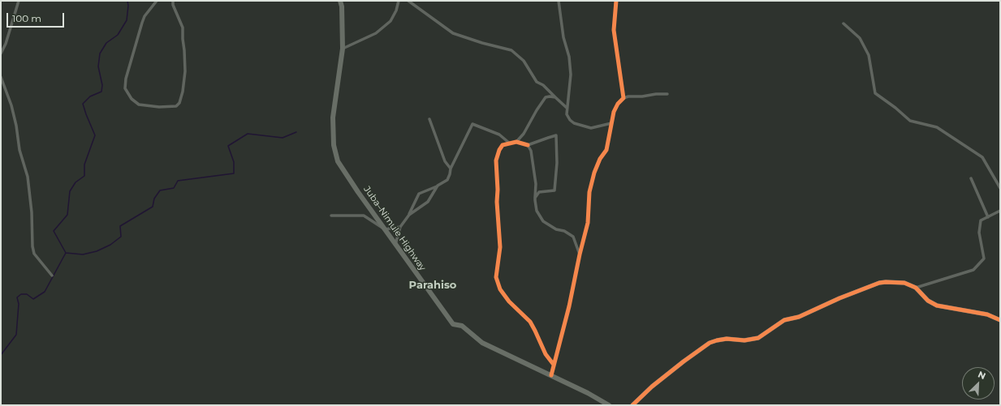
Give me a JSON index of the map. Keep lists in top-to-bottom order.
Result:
{
  "streets": {
    "main road": ["Juba–Nimule Highway"]
  },
  "districts": ["Parahiso"],
  "scale_bar": "100 m",
  "north": "top right"
}
